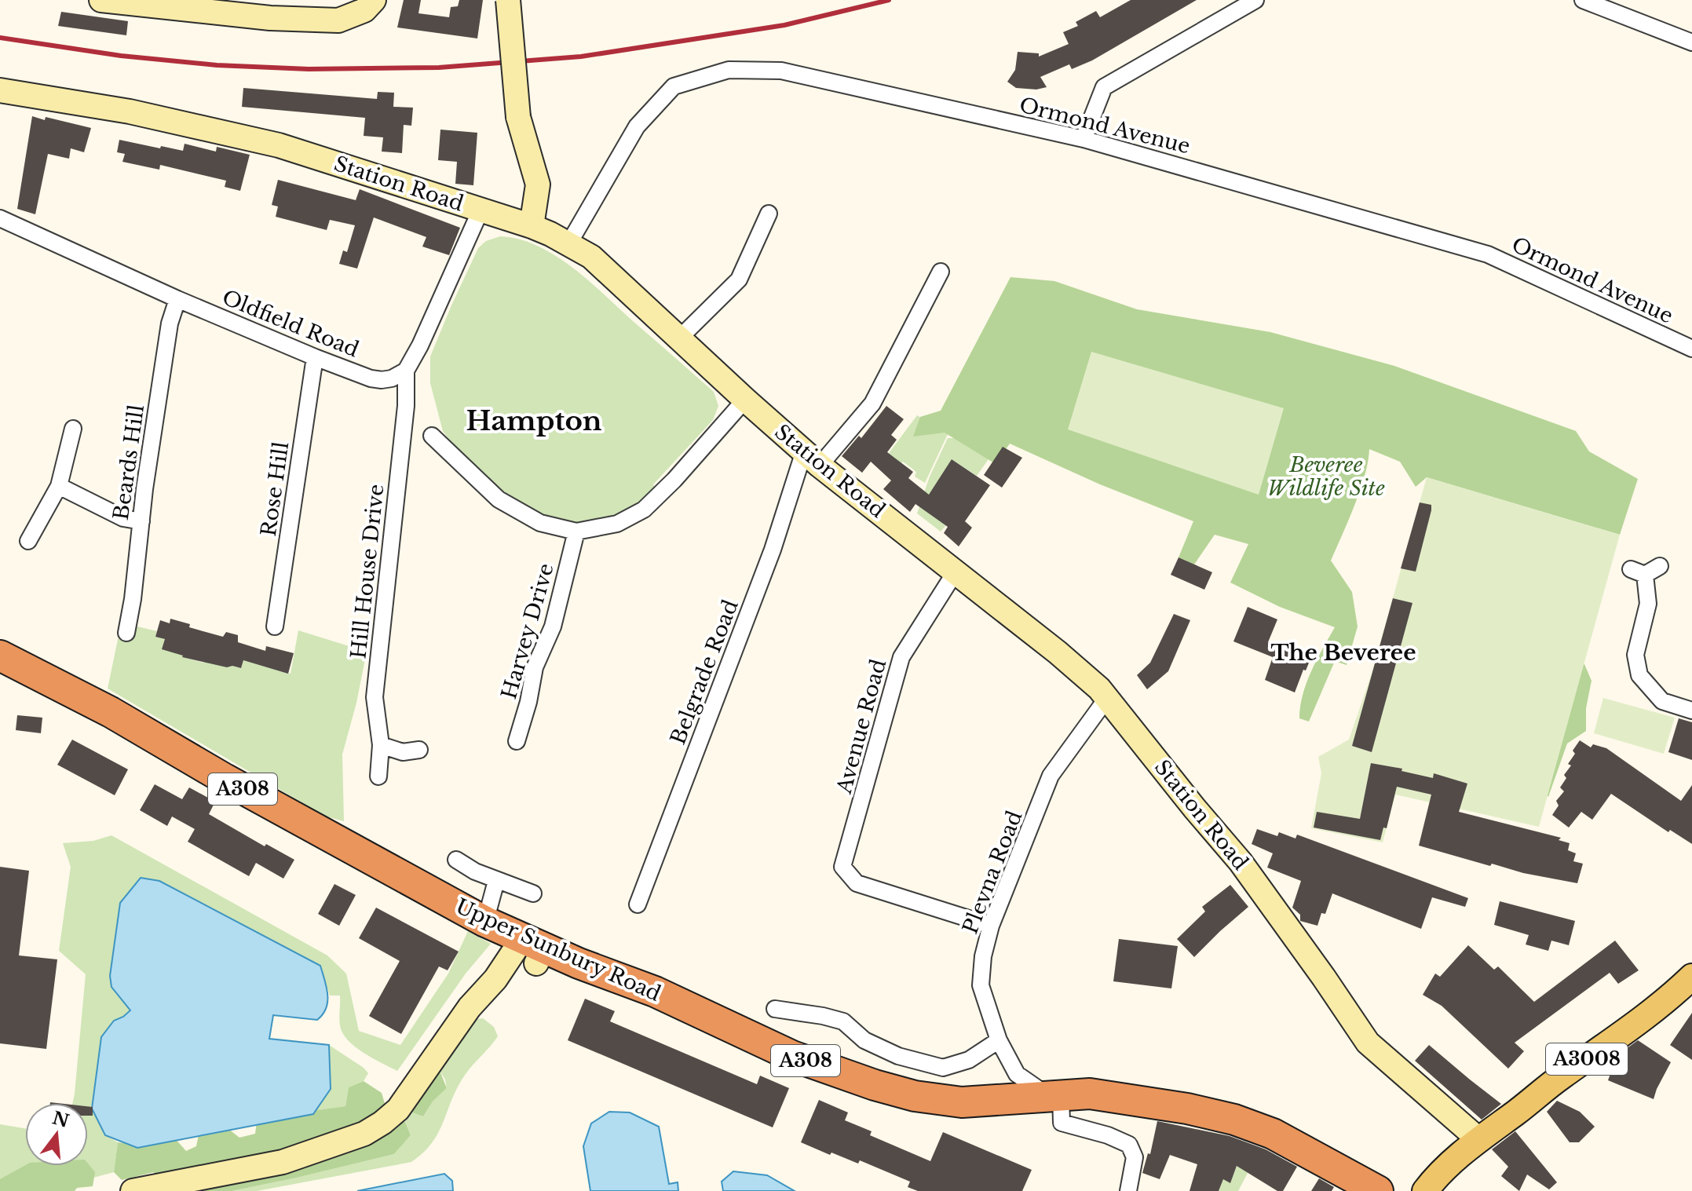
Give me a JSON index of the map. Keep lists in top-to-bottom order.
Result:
{
  "streets": {
    "highway": ["A308", "Upper Sunbury Road"],
    "main road": ["A3008"],
    "street": [
      "Ormond Avenue",
      "Station Road",
      "Oldfield Road",
      "Beards Hill",
      "Rose Hill",
      "Hill House Drive",
      "Harvey Drive",
      "Belgrade Road",
      "Avenue Road",
      "Plevna Road"
    ]
  },
  "crossings": [
    ["Ormond Avenue", "Station Road"],
    ["Station Road", "Belgrade Road"],
    ["Station Road", "Avenue Road"],
    ["Station Road", "Plevna Road"],
    ["Station Road", "A3008"],
    ["Oldfield Road", "Beards Hill"],
    ["Oldfield Road", "Rose Hill"],
    ["Oldfield Road", "Hill House Drive"],
    ["Avenue Road", "Plevna Road"],
    ["A308", "Plevna Road"],
    ["A308", "Upper Sunbury Road"],
    ["Plevna Road", "Upper Sunbury Road"]
  ],
  "districts": ["Hampton", "The Beveree"],
  "parks": ["Beveree Wildlife Site"],
  "north": "top"
}
